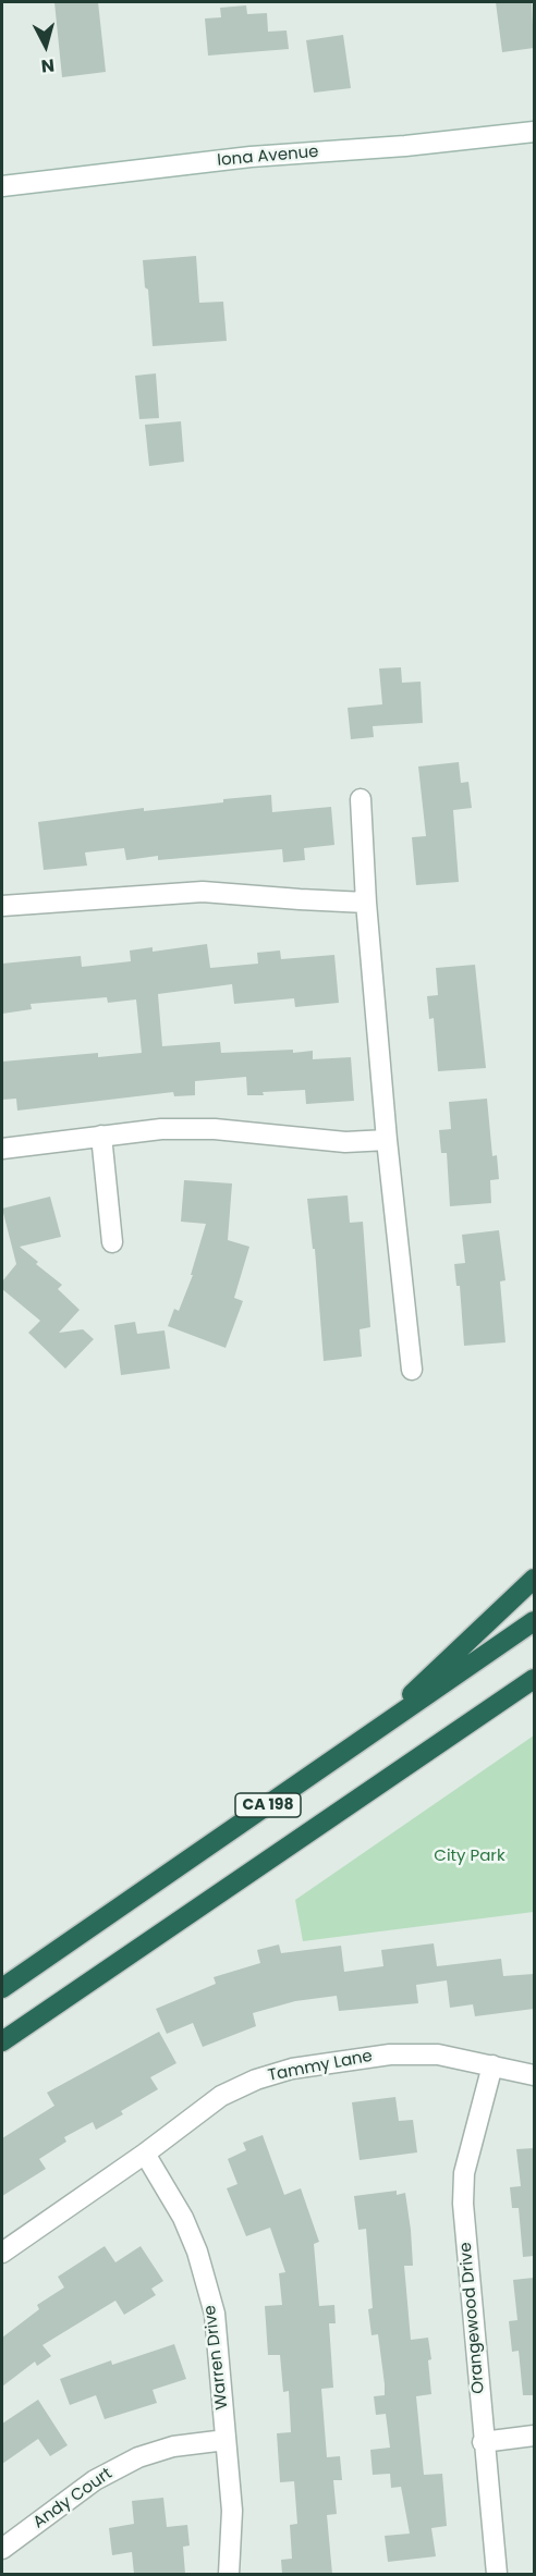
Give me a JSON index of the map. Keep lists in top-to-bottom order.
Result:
{
  "streets": {
    "highway": ["CA 198"],
    "street": [
      "Iona Avenue",
      "Tammy Lane",
      "Orangewood Drive",
      "Warren Drive",
      "Andy Court"
    ]
  },
  "crossings": [
    ["Tammy Lane", "Orangewood Drive"],
    ["Tammy Lane", "Warren Drive"],
    ["Warren Drive", "Andy Court"]
  ],
  "parks": ["City Park"],
  "north": "bottom"
}
